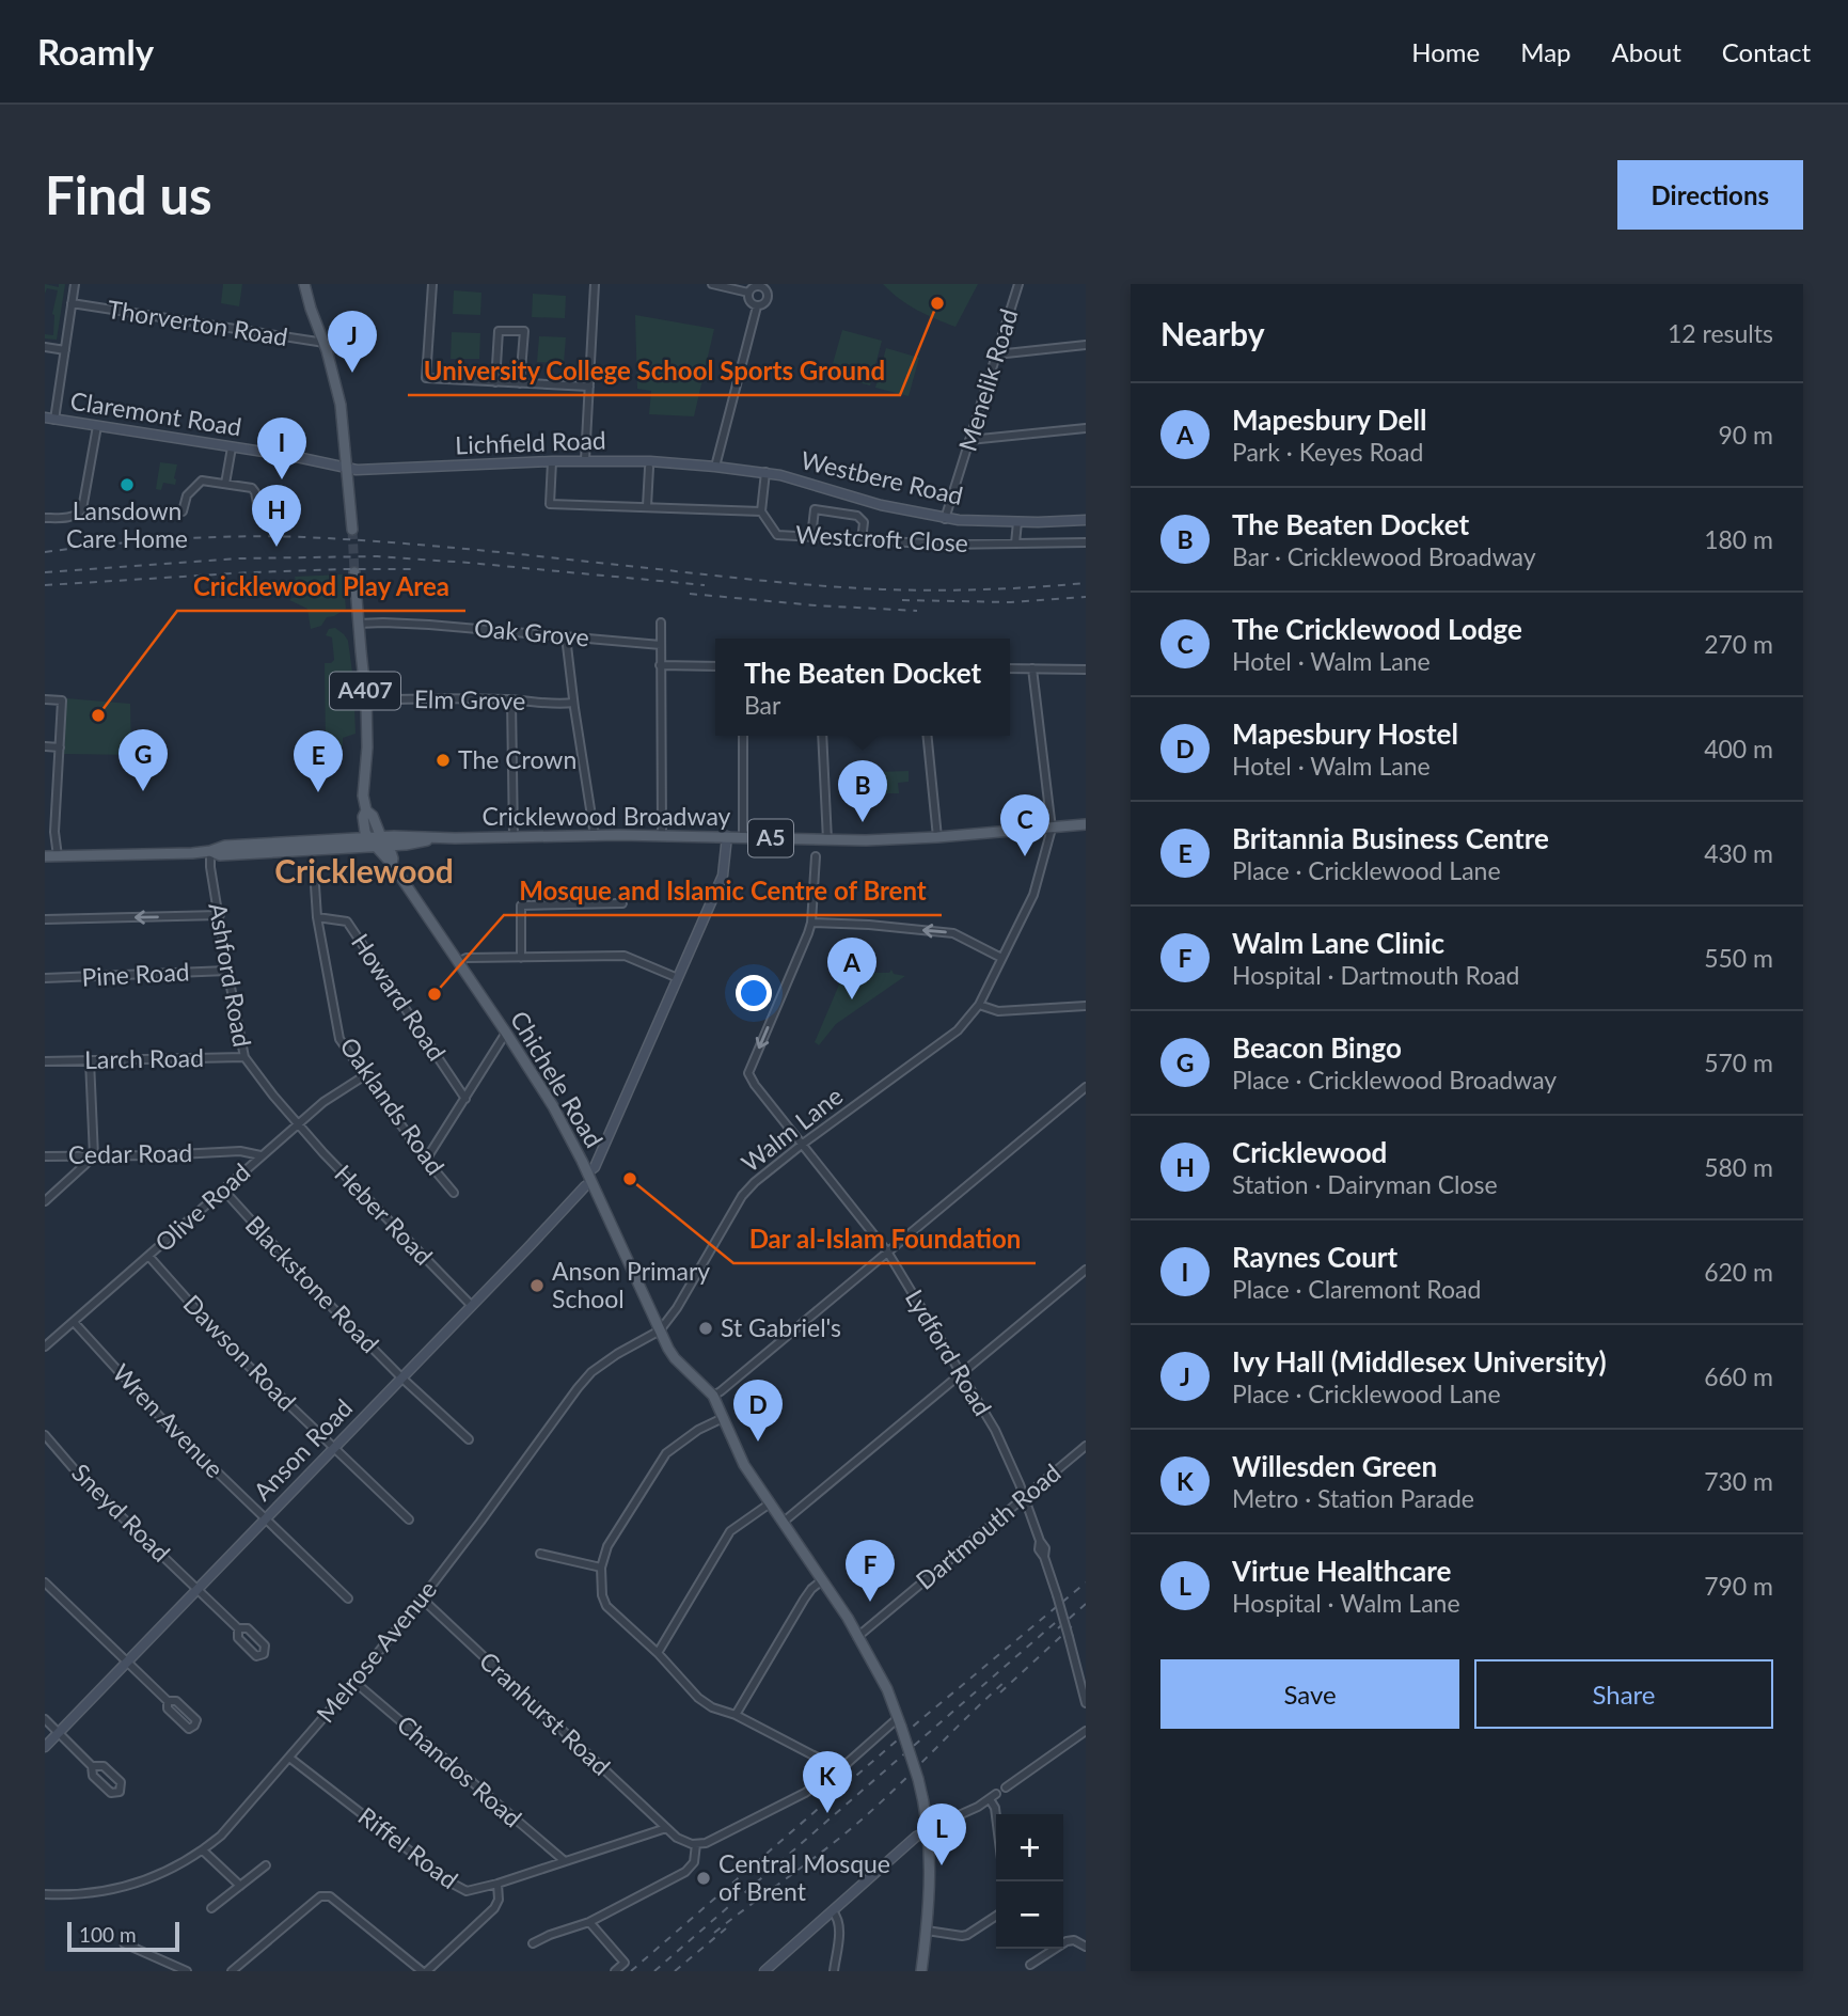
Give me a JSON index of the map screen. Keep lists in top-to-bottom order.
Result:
{
  "streets": {
    "main road": [
      "A407",
      "Cricklewood Broadway",
      "A5",
      "Chichele Road"
    ],
    "street": [
      "Thorverton Road",
      "Menelik Road",
      "Claremont Road",
      "Lichfield Road",
      "Westbere Road",
      "Westcroft Close",
      "Oak Grove",
      "Elm Grove",
      "Pine Road",
      "Ashford Road",
      "Howard Road",
      "Larch Road",
      "Oaklands Road",
      "Walm Lane",
      "Cedar Road",
      "Olive Road",
      "Heber Road",
      "Blackstone Road",
      "Dawson Road",
      "Lydford Road",
      "Wren Avenue",
      "Anson Road",
      "Sneyd Road",
      "Dartmouth Road",
      "Melrose Avenue",
      "Cranhurst Road",
      "Chandos Road",
      "Riffel Road"
    ]
  },
  "crossings": [
    ["Menelik Road", "Westbere Road"],
    ["Claremont Road", "Lichfield Road"],
    ["Lichfield Road", "Westbere Road"],
    ["Lichfield Road", "Westcroft Close"],
    ["Westbere Road", "Westcroft Close"],
    ["Oak Grove", "A407"],
    ["A407", "Elm Grove"],
    ["A407", "Cricklewood Broadway"],
    ["A407", "Chichele Road"],
    ["A407", "Walm Lane"],
    ["A407", "Dartmouth Road"],
    ["A407", "Melrose Avenue"],
    ["Cricklewood Broadway", "Ashford Road"],
    ["Cricklewood Broadway", "Chichele Road"],
    ["Cricklewood Broadway", "Walm Lane"],
    ["Cricklewood Broadway", "Anson Road"],
    ["Pine Road", "Ashford Road"],
    ["Ashford Road", "Larch Road"],
    ["Ashford Road", "Olive Road"],
    ["Ashford Road", "Heber Road"],
    ["Howard Road", "Oaklands Road"],
    ["Chichele Road", "Walm Lane"],
    ["Chichele Road", "Anson Road"],
    ["Chichele Road", "Melrose Avenue"],
    ["Oaklands Road", "Olive Road"],
    ["Walm Lane", "Lydford Road"],
    ["Walm Lane", "Melrose Avenue"],
    ["Cedar Road", "Olive Road"],
    ["Olive Road", "Heber Road"],
    ["Olive Road", "Blackstone Road"],
    ["Olive Road", "Dawson Road"],
    ["Olive Road", "Wren Avenue"],
    ["Heber Road", "Anson Road"],
    ["Blackstone Road", "Anson Road"],
    ["Dawson Road", "Anson Road"],
    ["Lydford Road", "Dartmouth Road"],
    ["Wren Avenue", "Anson Road"],
    ["Anson Road", "Sneyd Road"],
    ["Melrose Avenue", "Cranhurst Road"],
    ["Melrose Avenue", "Chandos Road"],
    ["Melrose Avenue", "Riffel Road"],
    ["Cranhurst Road", "Riffel Road"],
    ["Chandos Road", "Riffel Road"]
  ],
  "districts": ["Cricklewood"],
  "places": [
    "University College School Sports Ground",
    "Lansdown Care Home",
    "Cricklewood Play Area",
    "The Crown",
    "Mosque and Islamic Centre of Brent",
    "Dar al-Islam Foundation",
    "Anson Primary School",
    "St Gabriel's",
    "Central Mosque of Brent"
  ],
  "scale_bar": "100 m",
  "page": {
    "header": "Roamly",
    "nav": [
      "Home",
      "Map",
      "About",
      "Contact"
    ],
    "buttons": [
      "Directions",
      ["Save", "Share"]
    ],
    "title": "Find us",
    "heading": ["Nearby", "12 results"],
    "pins": [
      "J",
      "I",
      "H",
      "G",
      "E",
      "B",
      "C",
      "A",
      "D",
      "F",
      "K",
      "L"
    ],
    "list": [
      {
        "mark": "A",
        "name": "Mapesbury Dell",
        "note": "Park · Keyes Road",
        "value": "90 m"
      },
      {
        "mark": "B",
        "name": "The Beaten Docket",
        "note": "Bar · Cricklewood Broadway",
        "value": "180 m"
      },
      {
        "mark": "C",
        "name": "The Cricklewood Lodge",
        "note": "Hotel · Walm Lane",
        "value": "270 m"
      },
      {
        "mark": "D",
        "name": "Mapesbury Hostel",
        "note": "Hotel · Walm Lane",
        "value": "400 m"
      },
      {
        "mark": "E",
        "name": "Britannia Business Centre",
        "note": "Place · Cricklewood Lane",
        "value": "430 m"
      },
      {
        "mark": "F",
        "name": "Walm Lane Clinic",
        "note": "Hospital · Dartmouth Road",
        "value": "550 m"
      },
      {
        "mark": "G",
        "name": "Beacon Bingo",
        "note": "Place · Cricklewood Broadway",
        "value": "570 m"
      },
      {
        "mark": "H",
        "name": "Cricklewood",
        "note": "Station · Dairyman Close",
        "value": "580 m"
      },
      {
        "mark": "I",
        "name": "Raynes Court",
        "note": "Place · Claremont Road",
        "value": "620 m"
      },
      {
        "mark": "J",
        "name": "Ivy Hall (Middlesex University)",
        "note": "Place · Cricklewood Lane",
        "value": "660 m"
      },
      {
        "mark": "K",
        "name": "Willesden Green",
        "note": "Metro · Station Parade",
        "value": "730 m"
      },
      {
        "mark": "L",
        "name": "Virtue Healthcare",
        "note": "Hospital · Walm Lane",
        "value": "790 m"
      }
    ],
    "popup": ["The Beaten Docket", "Bar"],
    "map_buttons": ["+", "−"],
    "scale": "100 m"
  }
}
